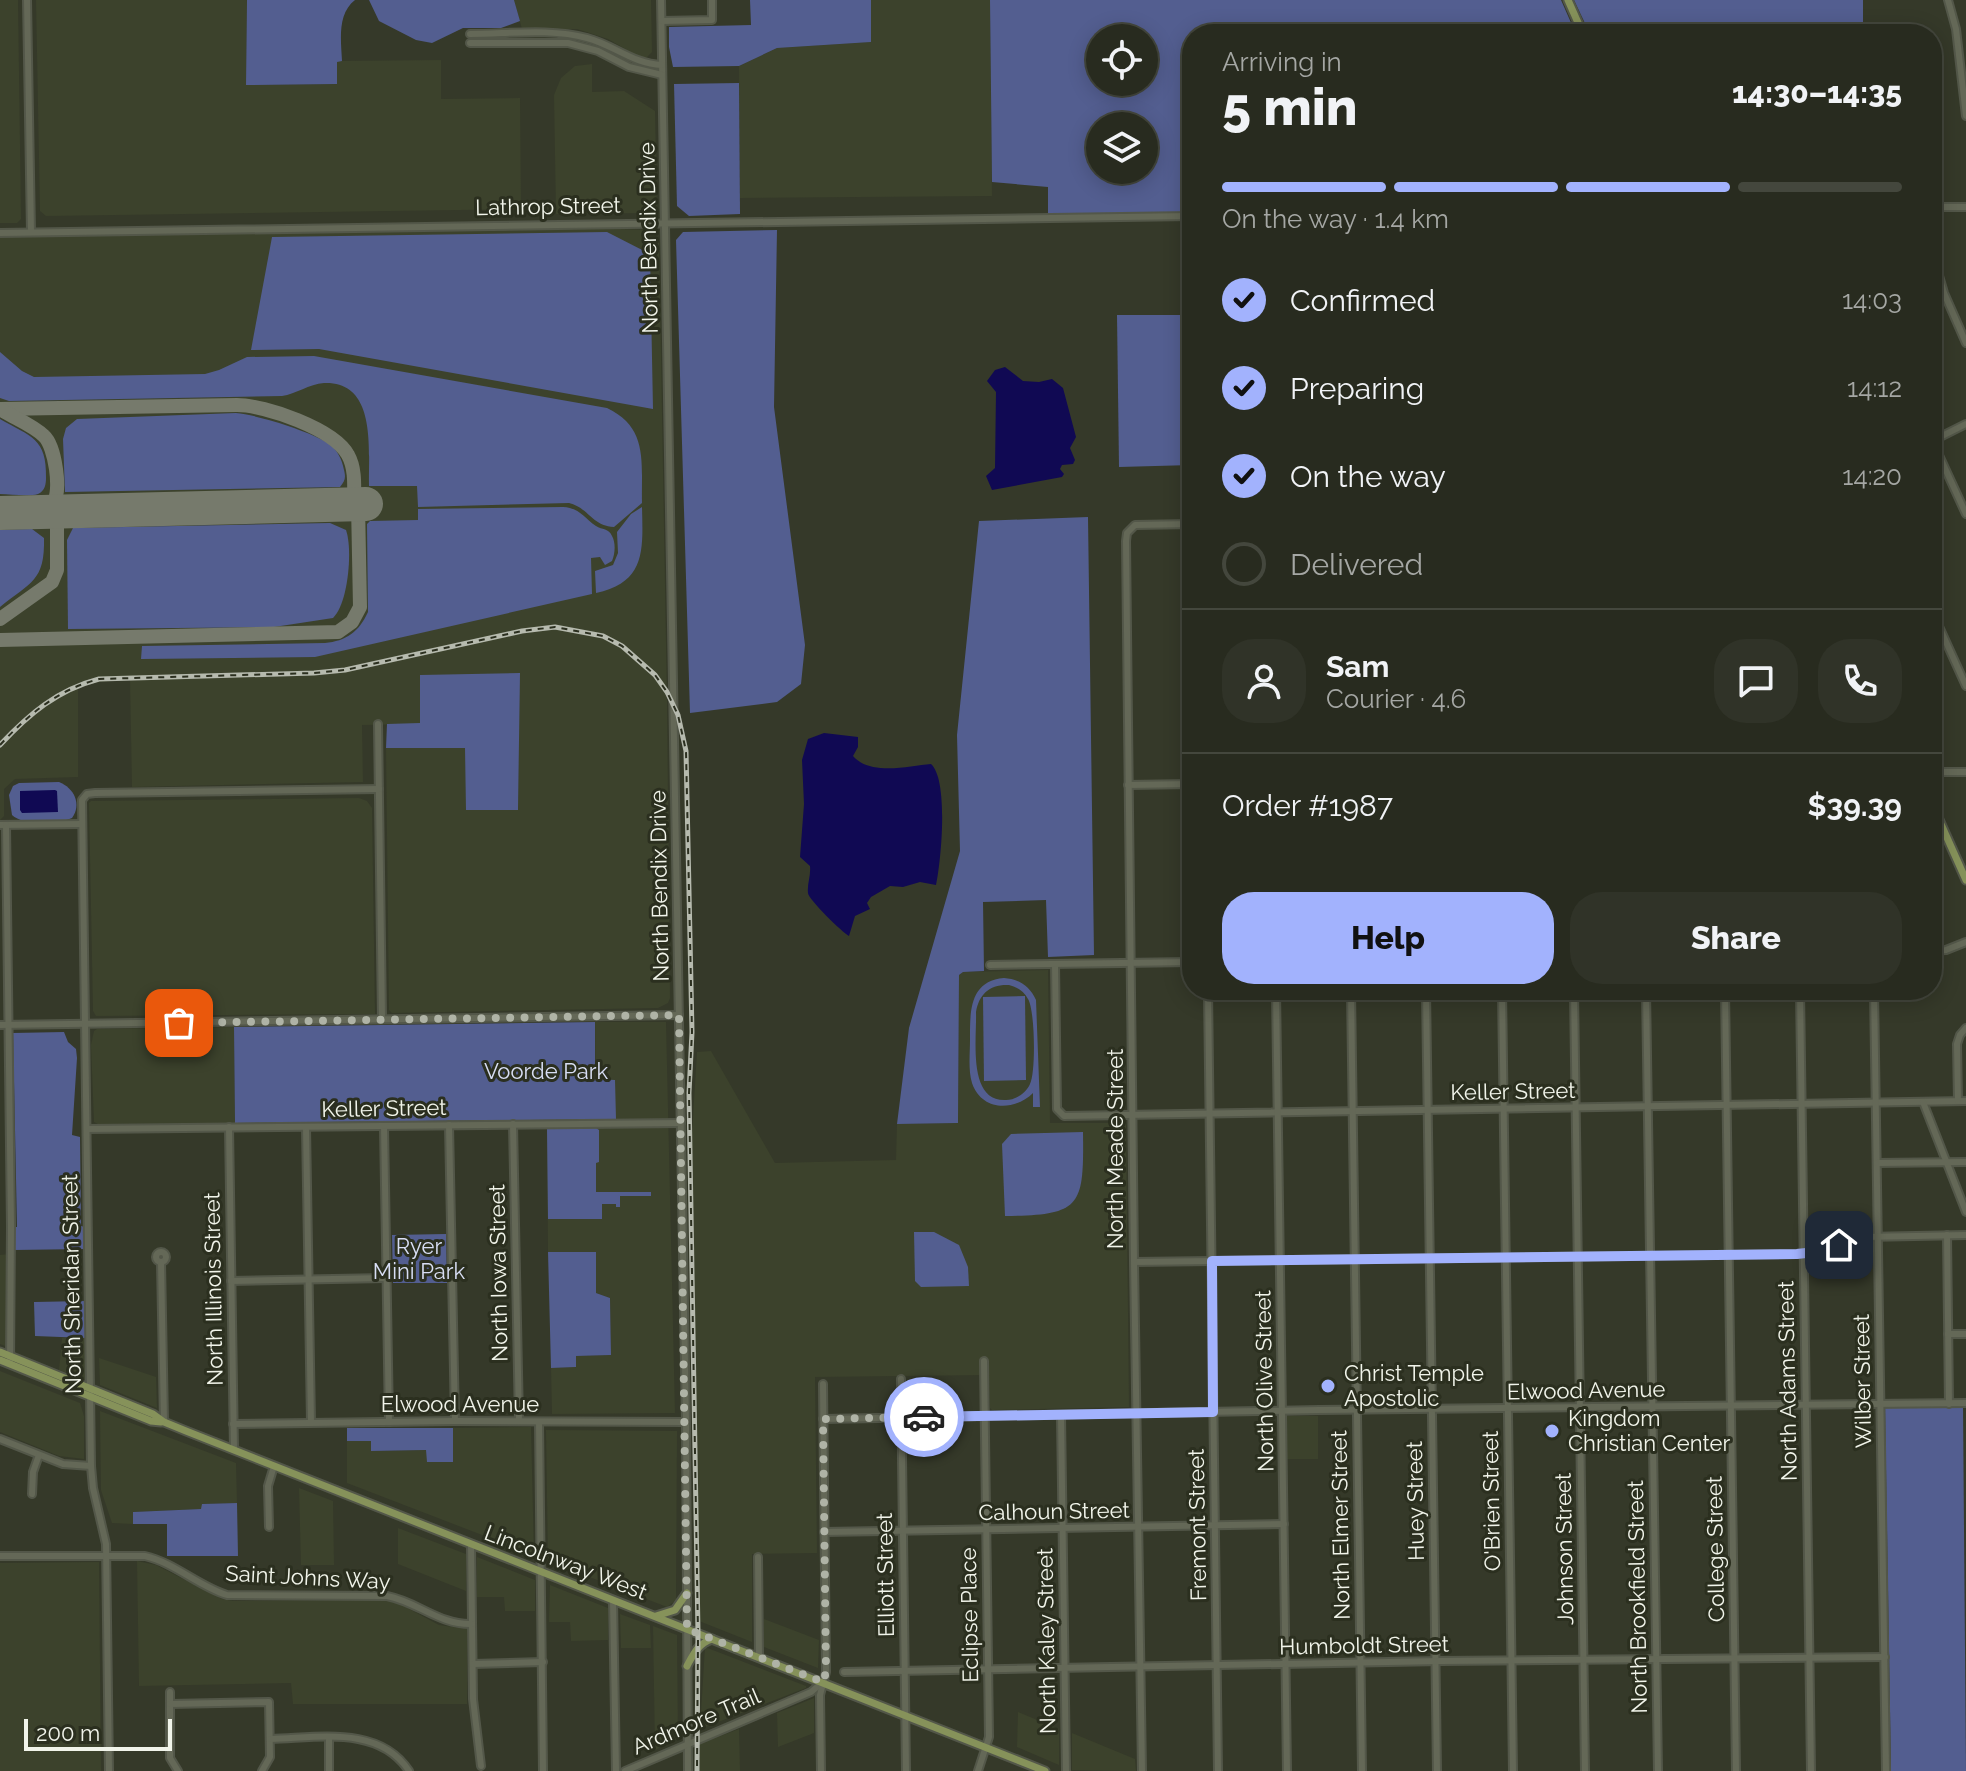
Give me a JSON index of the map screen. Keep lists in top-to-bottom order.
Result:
{
  "streets": {
    "main road": ["Lincolnway West"],
    "street": [
      "Lathrop Street",
      "North Bendix Drive",
      "Keller Street",
      "North Meade Street",
      "North Iowa Street",
      "North Sheridan Street",
      "North Illinois Street",
      "North Olive Street",
      "North Adams Street",
      "Wilber Street",
      "Elwood Avenue",
      "Huey Street",
      "O'Brien Street",
      "Calhoun Street",
      "Fremont Street",
      "North Elmer Street",
      "Johnson Street",
      "College Street",
      "Elliott Street",
      "Saint Johns Way",
      "North Brookfield Street",
      "Eclipse Place",
      "North Kaley Street",
      "Humboldt Street",
      "Ardmore Trail"
    ]
  },
  "crossings": [
    ["Lathrop Street", "North Bendix Drive"],
    ["North Bendix Drive", "Keller Street"],
    ["North Bendix Drive", "Elwood Avenue"],
    ["North Bendix Drive", "Lincolnway West"],
    ["North Bendix Drive", "Ardmore Trail"],
    ["Keller Street", "North Meade Street"],
    ["Keller Street", "North Iowa Street"],
    ["Keller Street", "North Sheridan Street"],
    ["Keller Street", "North Illinois Street"],
    ["Keller Street", "North Olive Street"],
    ["Keller Street", "North Adams Street"],
    ["Keller Street", "Wilber Street"],
    ["Keller Street", "Huey Street"],
    ["Keller Street", "O'Brien Street"],
    ["Keller Street", "Fremont Street"],
    ["Keller Street", "North Elmer Street"],
    ["Keller Street", "Johnson Street"],
    ["Keller Street", "College Street"],
    ["Keller Street", "North Brookfield Street"],
    ["North Meade Street", "Elwood Avenue"],
    ["North Meade Street", "Calhoun Street"],
    ["North Meade Street", "Humboldt Street"],
    ["North Iowa Street", "Elwood Avenue"],
    ["North Sheridan Street", "Lincolnway West"],
    ["North Sheridan Street", "Saint Johns Way"],
    ["North Illinois Street", "Elwood Avenue"],
    ["North Illinois Street", "Lincolnway West"],
    ["North Olive Street", "Elwood Avenue"],
    ["North Olive Street", "Calhoun Street"],
    ["North Olive Street", "Humboldt Street"],
    ["North Adams Street", "Elwood Avenue"],
    ["North Adams Street", "Humboldt Street"],
    ["Wilber Street", "Elwood Avenue"],
    ["Wilber Street", "Humboldt Street"],
    ["Elwood Avenue", "Huey Street"],
    ["Elwood Avenue", "O'Brien Street"],
    ["Elwood Avenue", "Fremont Street"],
    ["Elwood Avenue", "North Elmer Street"],
    ["Elwood Avenue", "Johnson Street"],
    ["Elwood Avenue", "College Street"],
    ["Elwood Avenue", "Elliott Street"],
    ["Elwood Avenue", "North Brookfield Street"],
    ["Elwood Avenue", "Eclipse Place"],
    ["Elwood Avenue", "North Kaley Street"],
    ["Huey Street", "Humboldt Street"],
    ["O'Brien Street", "Humboldt Street"],
    ["Calhoun Street", "Fremont Street"],
    ["Calhoun Street", "Elliott Street"],
    ["Calhoun Street", "Eclipse Place"],
    ["Calhoun Street", "North Kaley Street"],
    ["Fremont Street", "Humboldt Street"],
    ["North Elmer Street", "Humboldt Street"],
    ["Johnson Street", "Humboldt Street"],
    ["College Street", "Humboldt Street"],
    ["Lincolnway West", "Elliott Street"],
    ["Lincolnway West", "Eclipse Place"],
    ["Lincolnway West", "Ardmore Trail"],
    ["Elliott Street", "Humboldt Street"],
    ["North Brookfield Street", "Humboldt Street"],
    ["Eclipse Place", "Humboldt Street"],
    ["North Kaley Street", "Humboldt Street"]
  ],
  "parks": ["Voorde Park", "Ryer Mini Park"],
  "places": ["Christ Temple Apostolic", "Kingdom Christian Center"],
  "scale_bar": "200 m",
  "page": {
    "heading": ["5 min", "Arriving in", "14:30–14:35"],
    "panel": [
      "Sam",
      "Courier · 4.6",
      "Order #1987",
      "$39.39"
    ],
    "bar": "On the way · 1.4 km",
    "list": [
      ["Confirmed", "14:03"],
      ["Preparing", "14:12"],
      ["On the way", "14:20"],
      "Delivered"
    ],
    "buttons": ["Help", "Share"],
    "scale": "200 m"
  }
}
